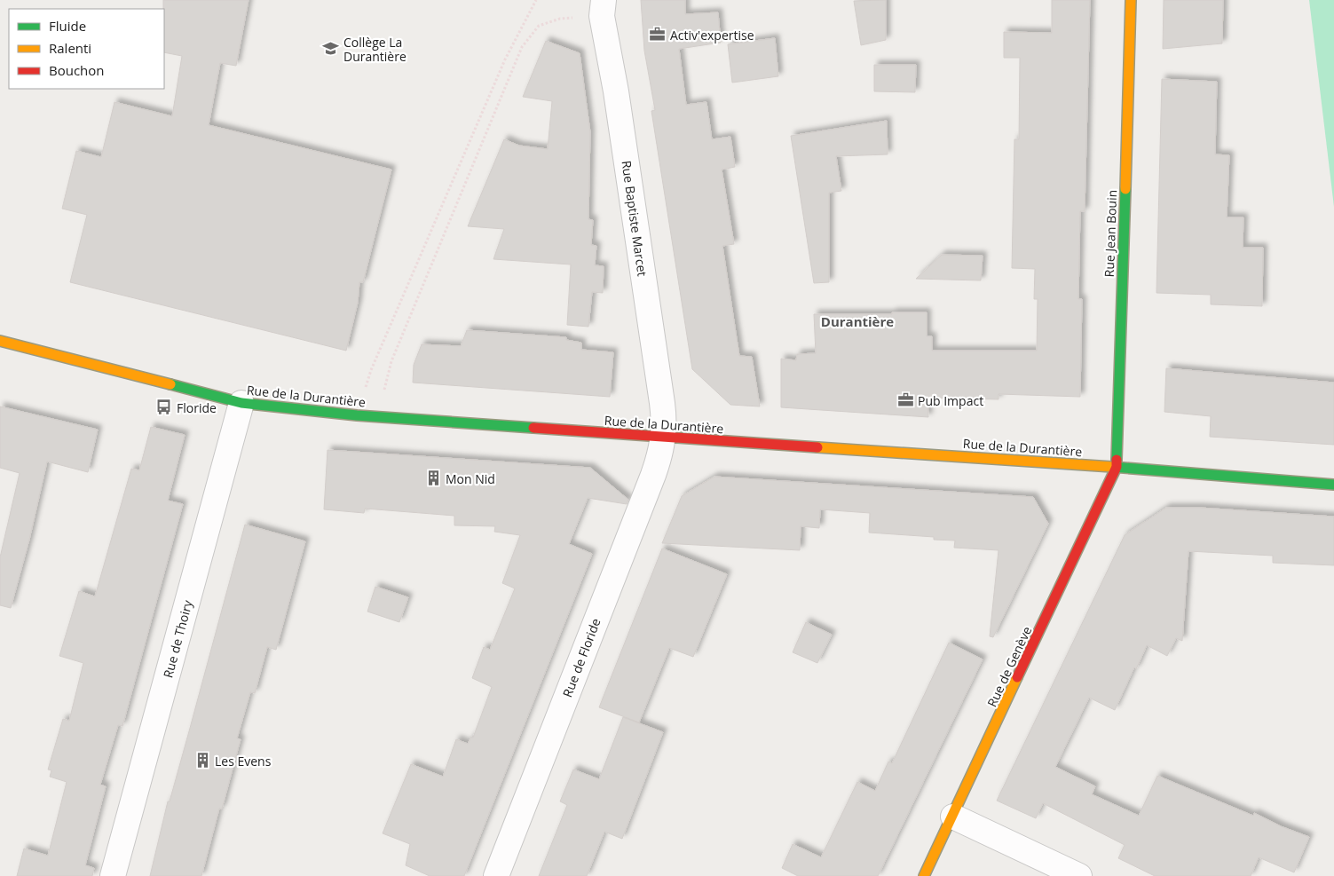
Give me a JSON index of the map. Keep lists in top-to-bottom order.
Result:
{
  "streets": {
    "street": [
      "Rue Baptiste Marcet",
      "Rue Jean Bouin",
      "Rue de la Durantière",
      "Rue de Thoiry",
      "Rue de Floride",
      "Rue de Genève"
    ]
  },
  "crossings": [
    ["Rue Baptiste Marcet", "Rue de la Durantière"],
    ["Rue Baptiste Marcet", "Rue de Floride"],
    ["Rue Jean Bouin", "Rue de la Durantière"],
    ["Rue Jean Bouin", "Rue de Genève"],
    ["Rue de la Durantière", "Rue de Thoiry"],
    ["Rue de la Durantière", "Rue de Floride"],
    ["Rue de la Durantière", "Rue de Genève"]
  ],
  "districts": ["Durantière"],
  "places": {
    "office": ["Activ'expertise", "Pub Impact"],
    "school or university": ["Collège La Durantière"],
    "bus stop": ["Floride"],
    "building": ["Mon Nid", "Les Evens"]
  },
  "legend": ["Fluide", "Ralenti", "Bouchon"]
}
